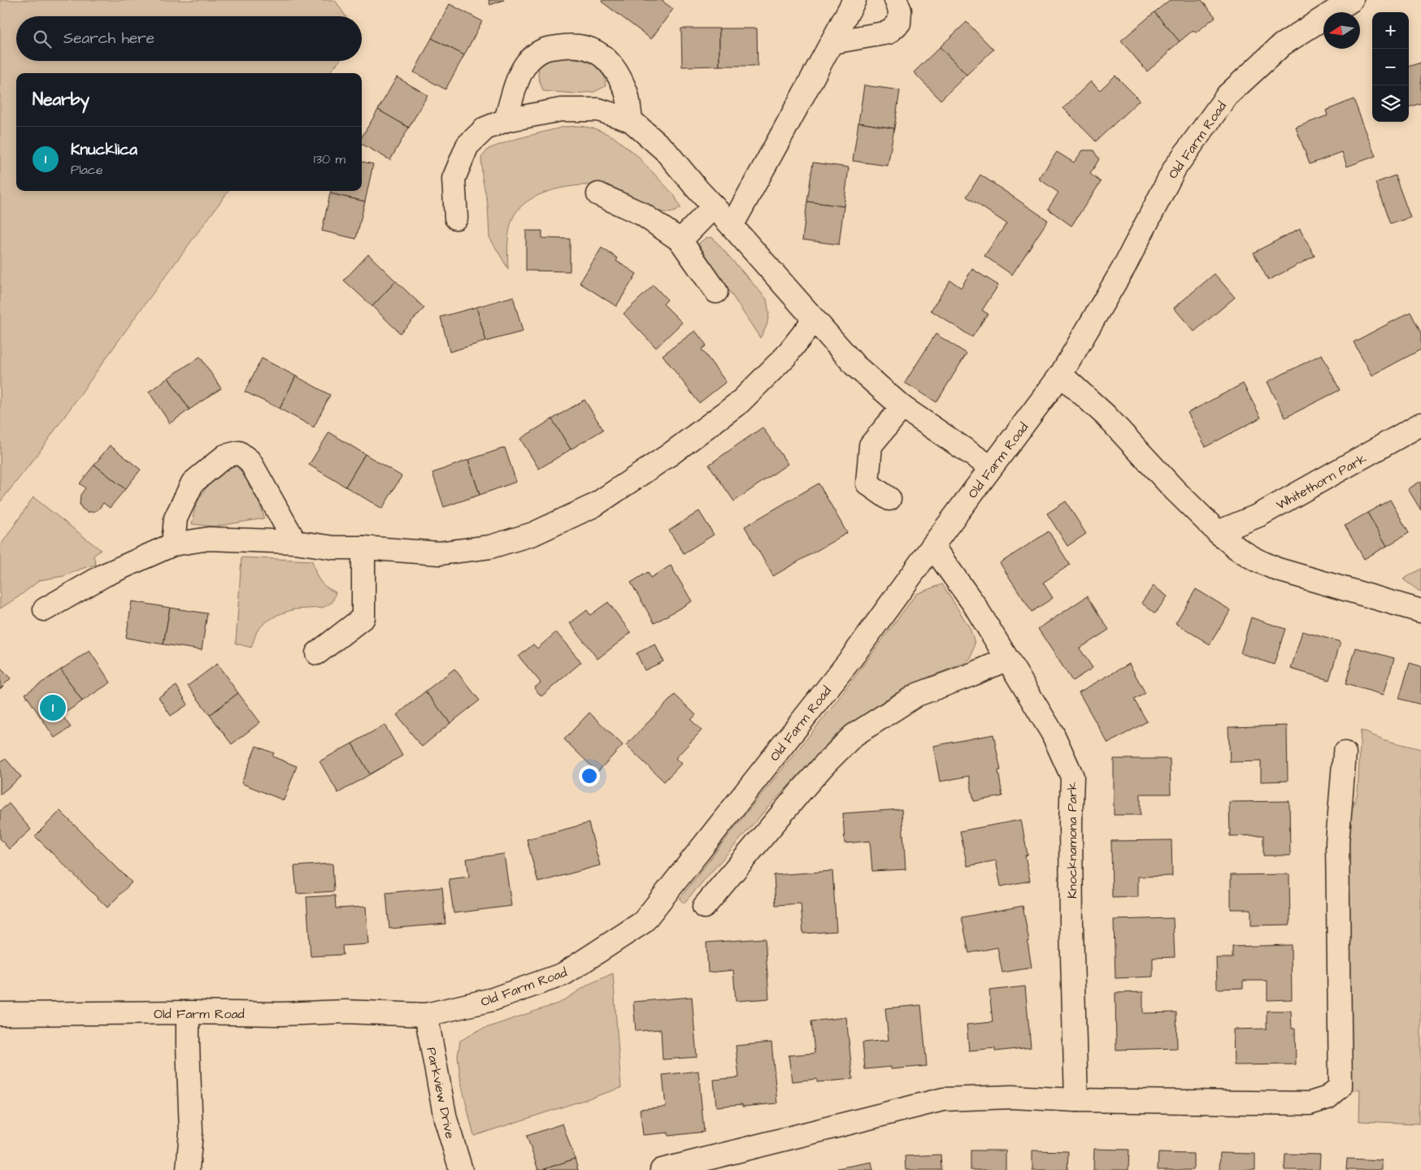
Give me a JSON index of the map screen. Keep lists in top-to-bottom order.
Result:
{
  "streets": {
    "street": [
      "Old Farm Road",
      "Whitethorn Park",
      "Knocknamona Park",
      "Parkview Drive"
    ]
  },
  "crossings": [
    ["Old Farm Road", "Knocknamona Park"],
    ["Old Farm Road", "Parkview Drive"]
  ],
  "north": "left",
  "page": {
    "map_buttons": ["+", "−"],
    "search": "Search here",
    "heading": "Nearby",
    "list": [
      {
        "mark": "1",
        "name": "Knucklica",
        "note": "Place",
        "value": "130 m"
      }
    ],
    "pins": "1"
  }
}
